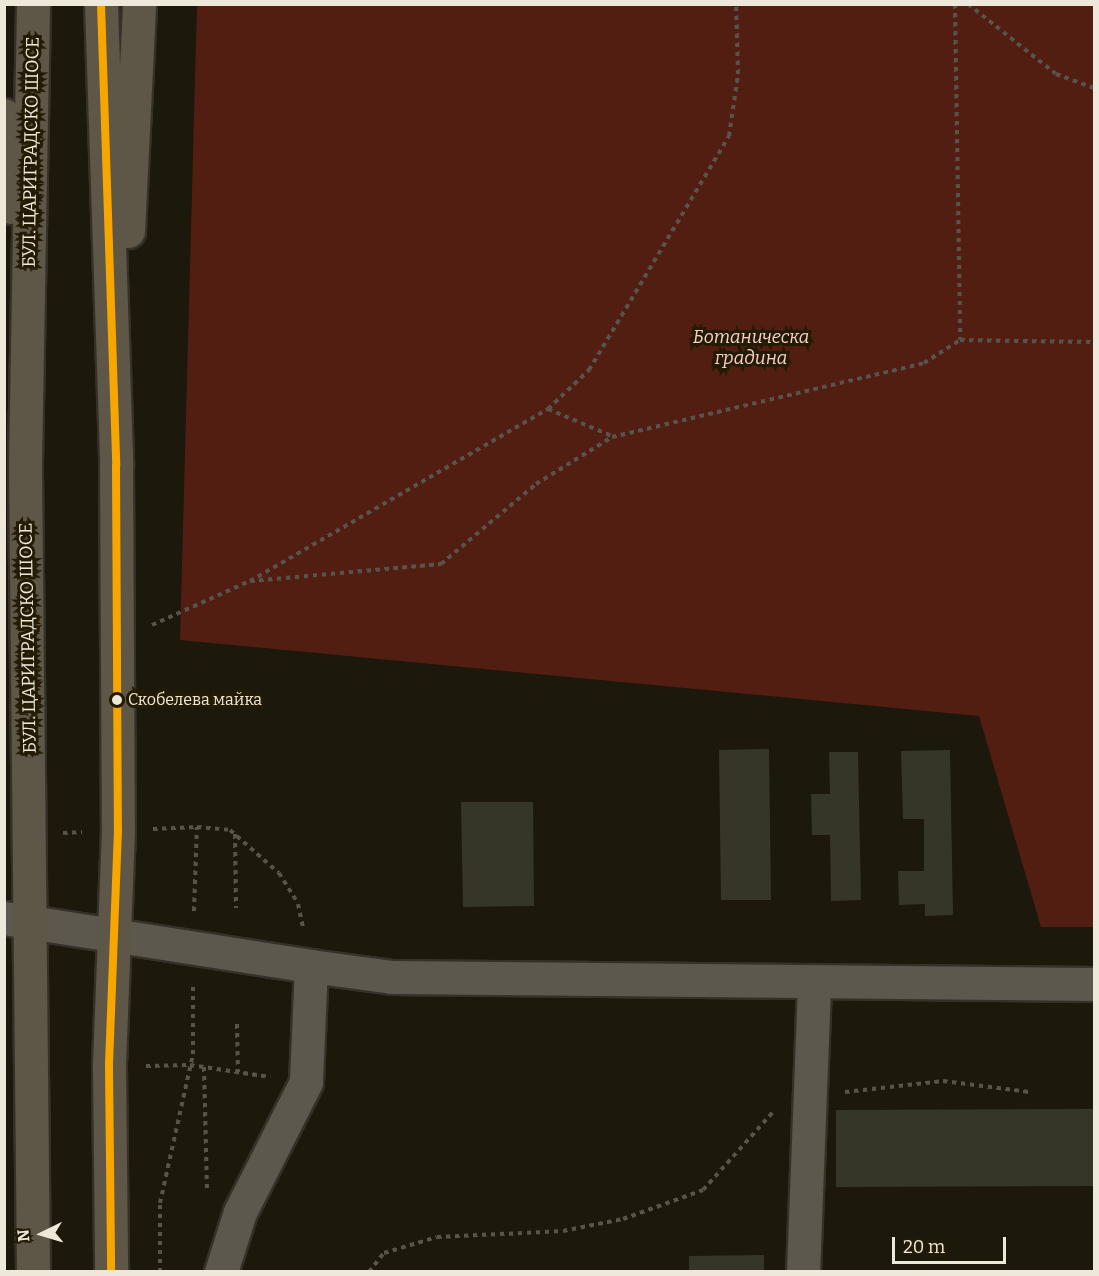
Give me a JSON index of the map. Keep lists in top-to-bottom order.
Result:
{
  "streets": {
    "main road": ["БУЛ. ЦАРИГРАДСКО ШОСЕ"]
  },
  "parks": ["Ботаническа градина"],
  "places": ["Скобелева майка"],
  "scale_bar": "20 m",
  "north": "left"
}
